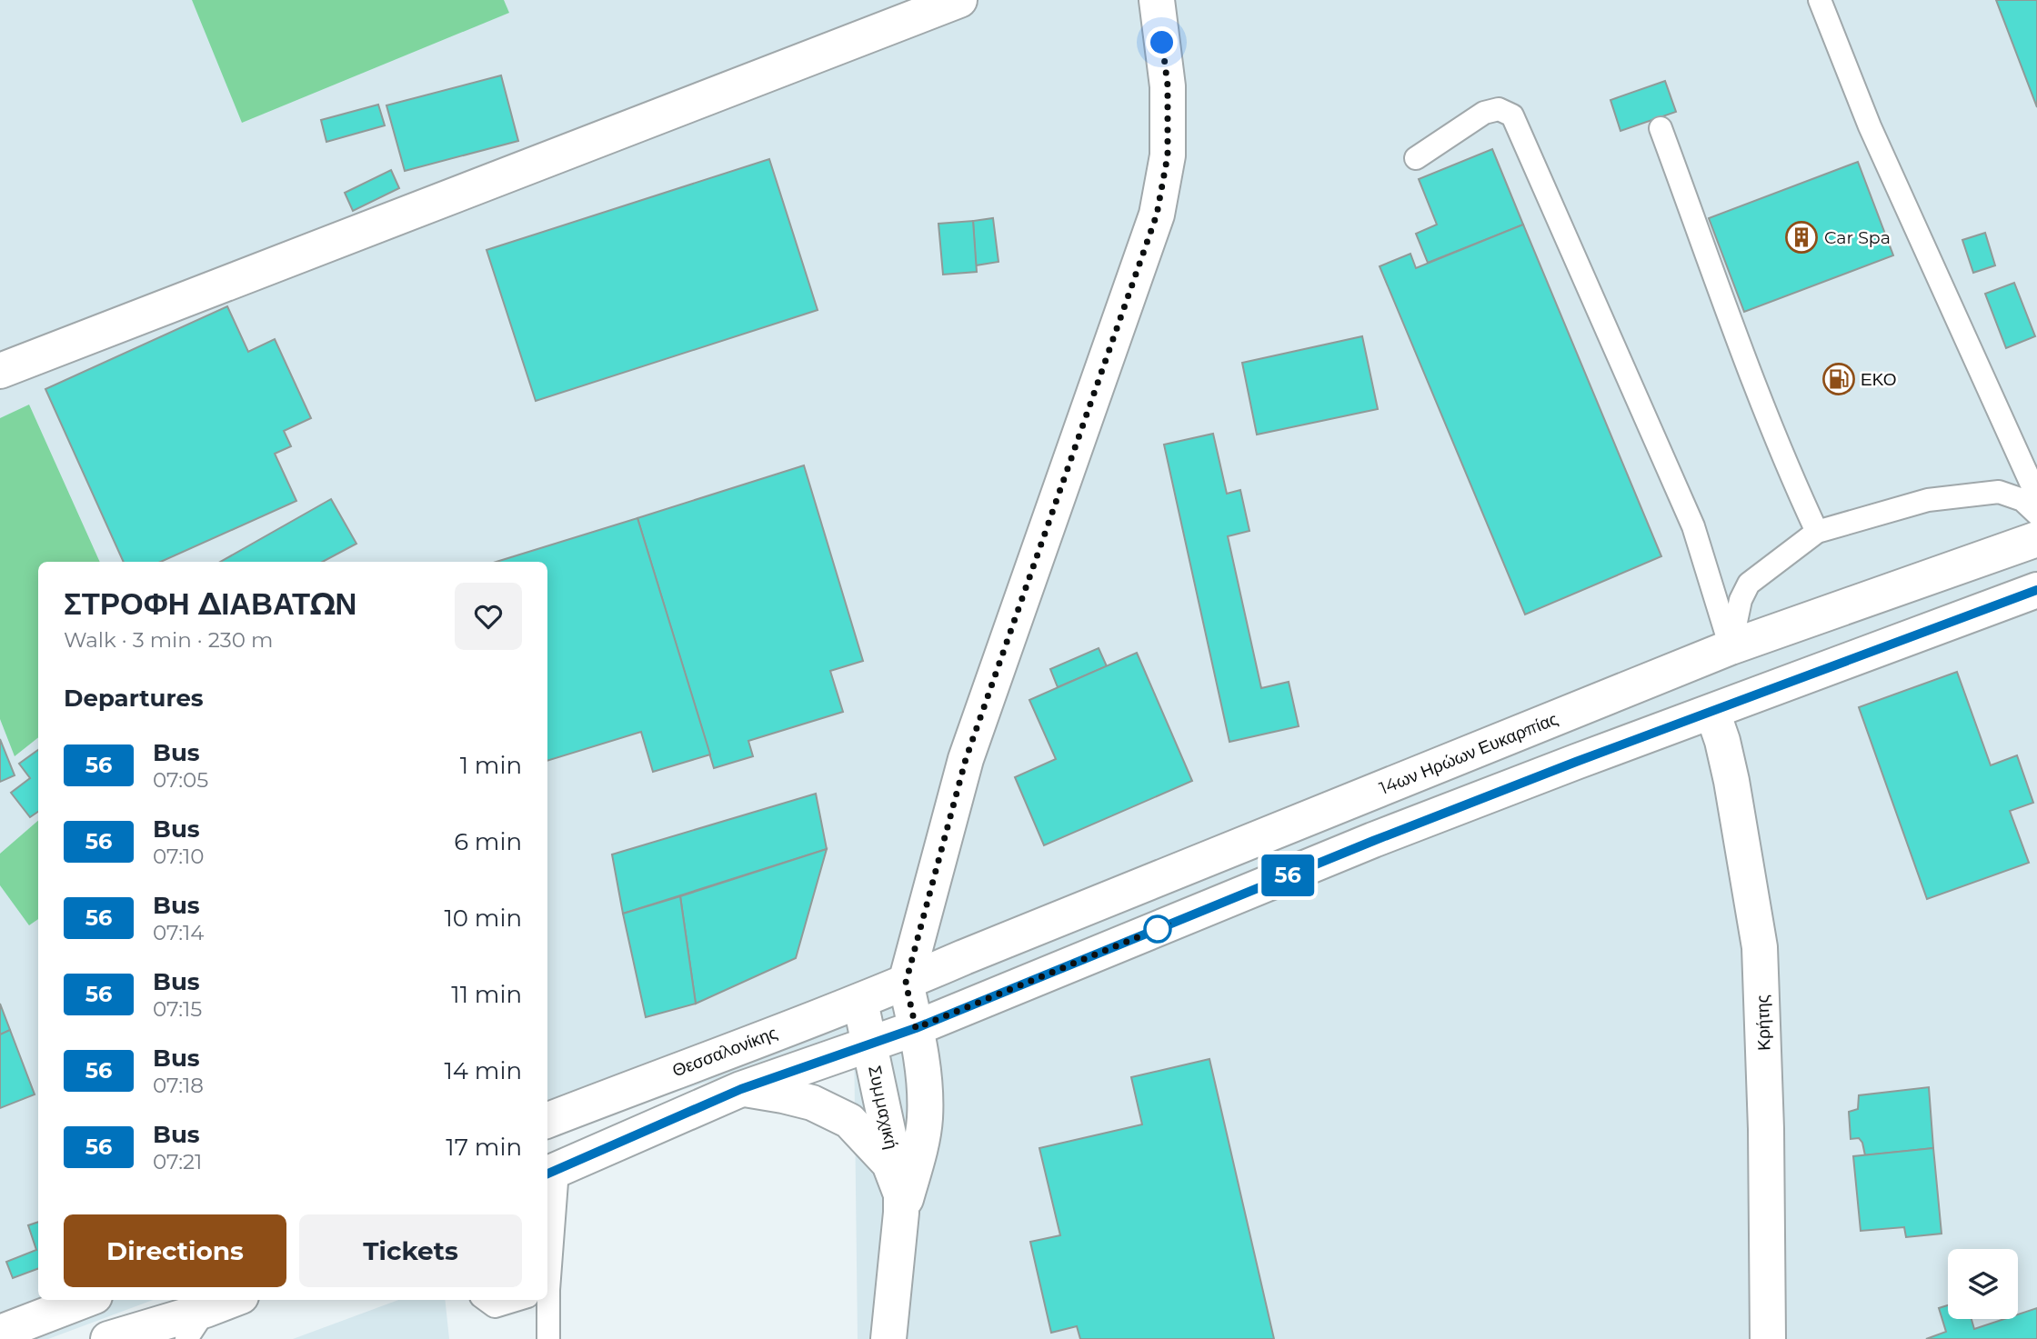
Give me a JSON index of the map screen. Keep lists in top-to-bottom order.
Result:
{
  "streets": {
    "main road": [
      "14ων Ηρώων Ευκαρπίας",
      "Κρήτης",
      "Θεσσαλονίκης",
      "Συμμαχική"
    ]
  },
  "crossings": [
    ["14ων Ηρώων Ευκαρπίας", "Θεσσαλονίκης"],
    ["14ων Ηρώων Ευκαρπίας", "Συμμαχική"],
    ["Θεσσαλονίκης", "Συμμαχική"]
  ],
  "places": {
    "building": ["Car Spa"],
    "fuel station": ["ΕΚΟ"]
  },
  "lines": ["bus line 56"],
  "page": {
    "on_map": "56",
    "heading": [
      ["ΣΤΡΟΦΗ ΔΙΑΒΑΤΩΝ", "Walk · 3 min · 230 m"],
      "Departures"
    ],
    "list": [
      {
        "mark": "56",
        "name": "Bus",
        "note": "07:05",
        "value": "1 min"
      },
      {
        "mark": "56",
        "name": "Bus",
        "note": "07:10",
        "value": "6 min"
      },
      {
        "mark": "56",
        "name": "Bus",
        "note": "07:14",
        "value": "10 min"
      },
      {
        "mark": "56",
        "name": "Bus",
        "note": "07:15",
        "value": "11 min"
      },
      {
        "mark": "56",
        "name": "Bus",
        "note": "07:18",
        "value": "14 min"
      },
      {
        "mark": "56",
        "name": "Bus",
        "note": "07:21",
        "value": "17 min"
      }
    ],
    "buttons": ["Directions", "Tickets"]
  }
}
